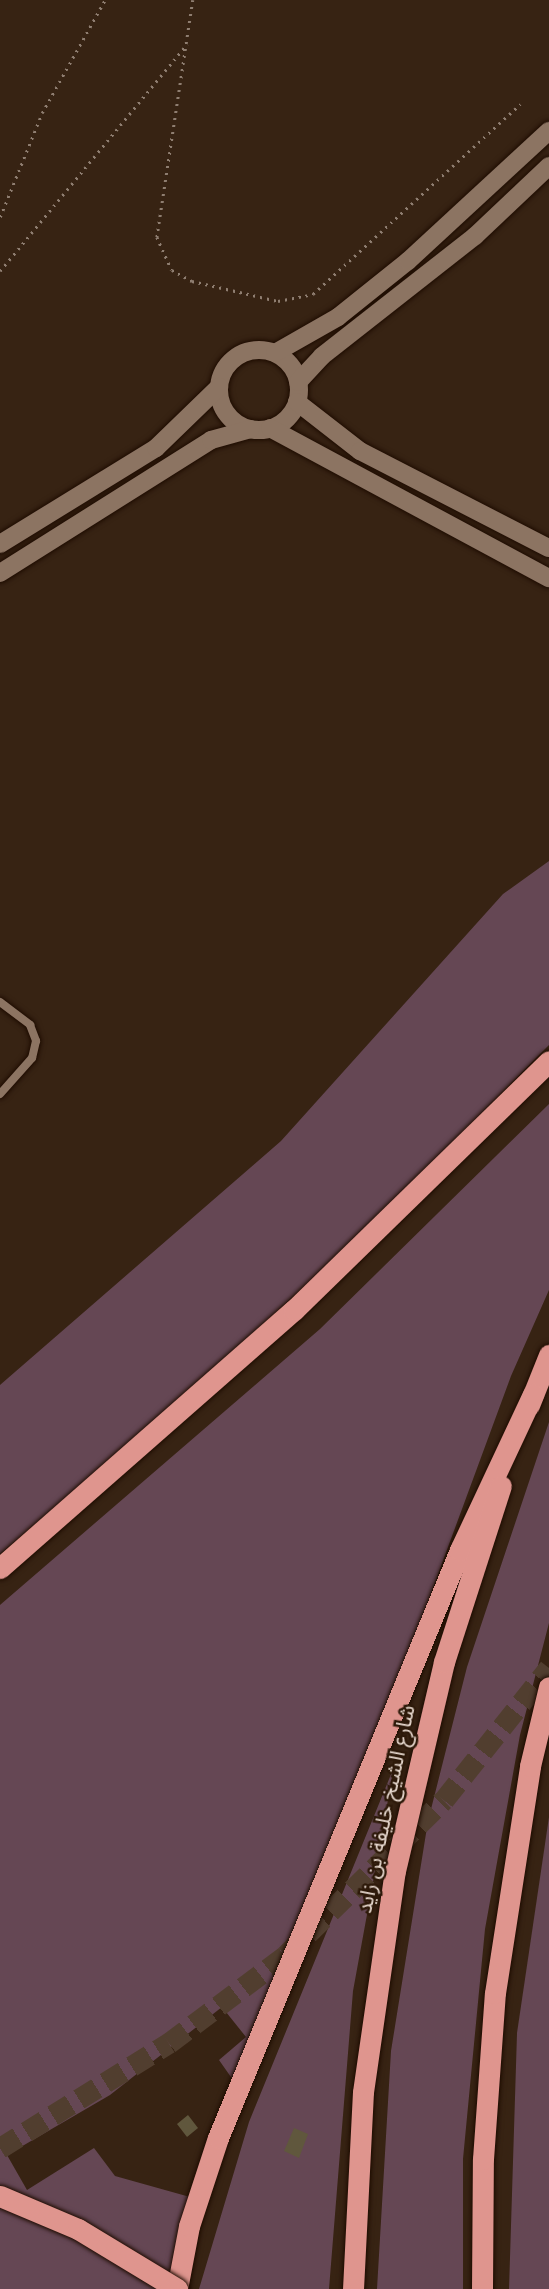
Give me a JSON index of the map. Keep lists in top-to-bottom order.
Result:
{
  "streets": {
    "highway": ["شارع الشيخ خليفة بن زايد"]
  }
}
